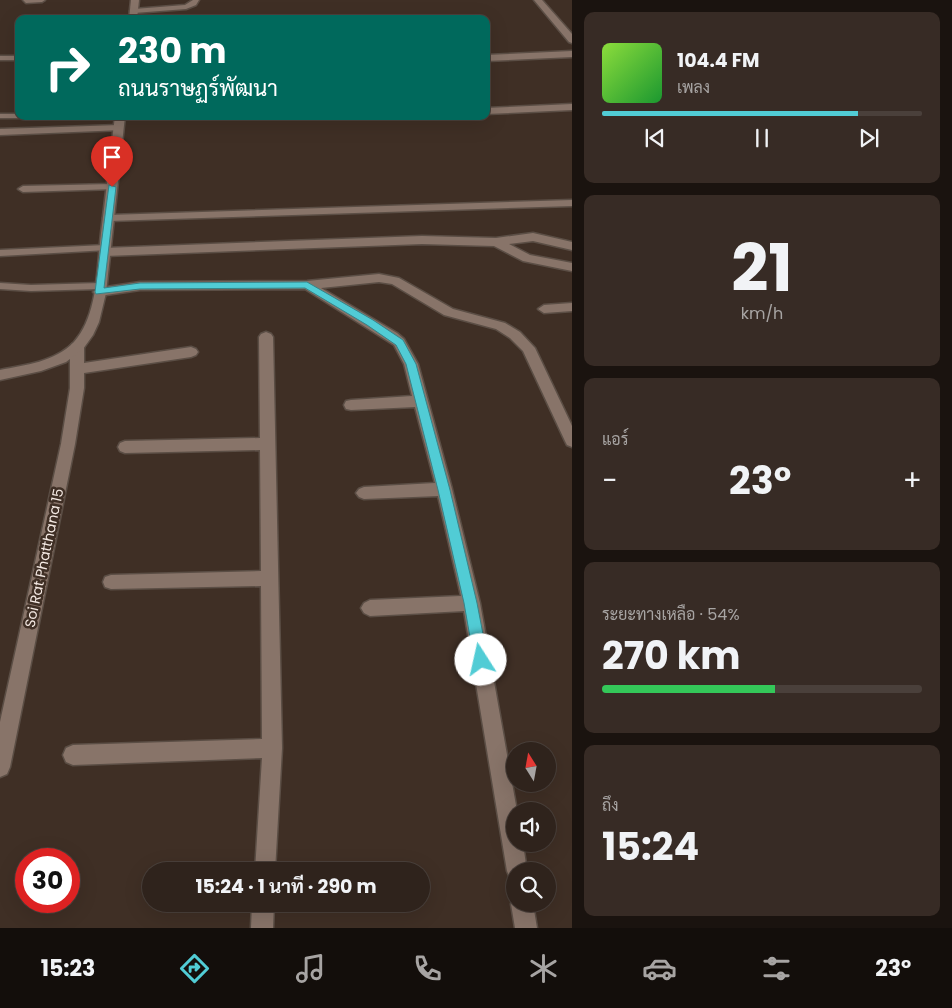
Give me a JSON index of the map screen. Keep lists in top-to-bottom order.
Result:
{
  "streets": {
    "street": ["Soi Rat Phatthana 15"]
  },
  "north": "top",
  "page": {
    "turn": ["230 m", "ถนนราษฏร์พัฒนา"],
    "song": ["104.4 FM", "เพลง"],
    "tile": [
      ["21", "km/h"],
      "แอร์",
      ["ระยะทางเหลือ · 54%", "270 km"],
      ["ถึง", "15:24"]
    ],
    "heat": ["−", "23°", "+"],
    "limit": "30",
    "trip": "15:24 · 1 นาที · 290 m",
    "tabs": ["15:23", "23°"]
  }
}
